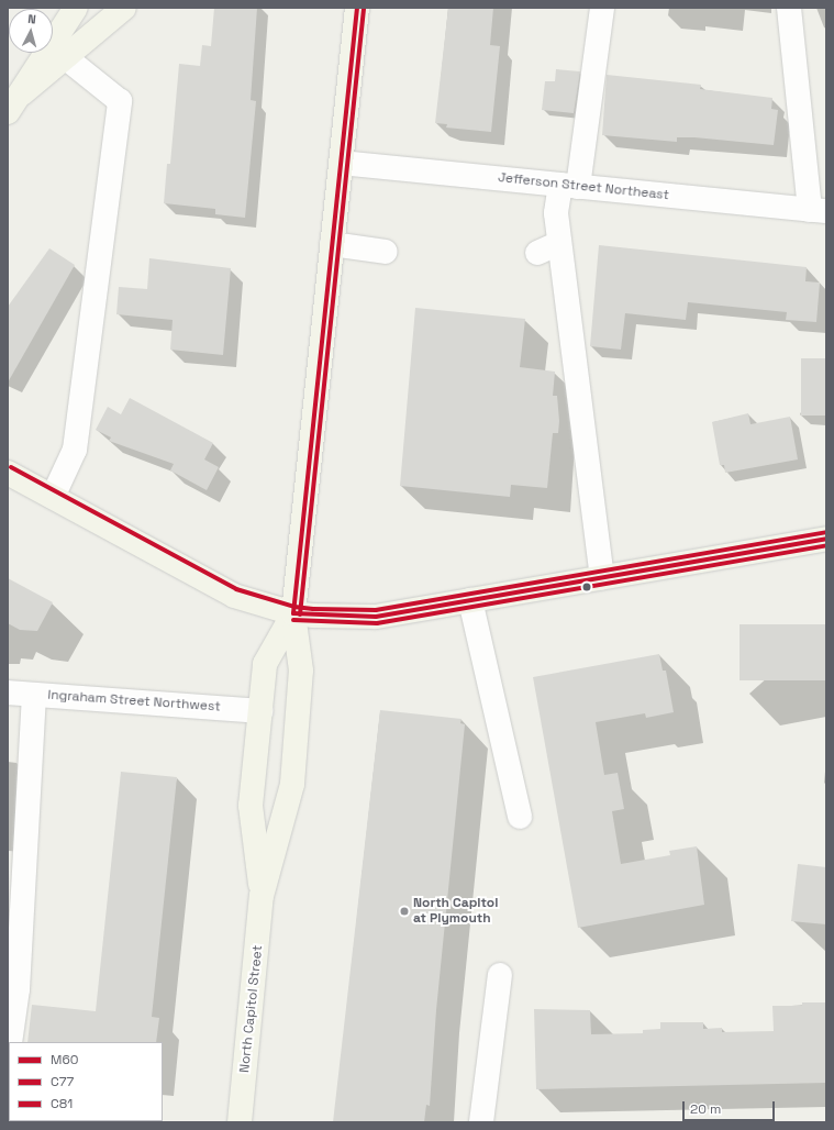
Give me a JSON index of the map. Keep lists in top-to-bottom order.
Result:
{
  "streets": {
    "main road": ["North Capitol Street"],
    "street": ["Jefferson Street Northeast", "Ingraham Street Northwest"]
  },
  "places": ["North Capitol at Plymouth"],
  "lines": ["transit line M60", "transit line C77", "transit line C81"],
  "legend": ["M60", "C77", "C81"],
  "scale_bar": "20 m",
  "north": "top"
}
